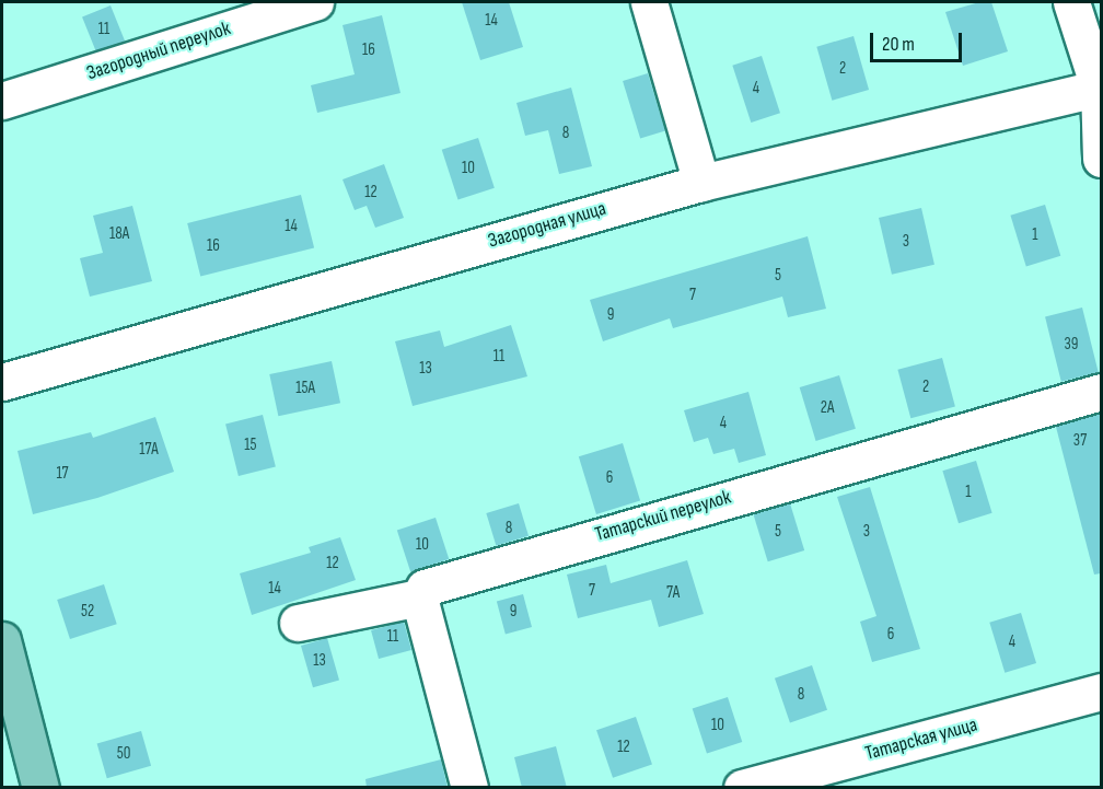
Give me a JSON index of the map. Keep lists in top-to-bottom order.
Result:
{
  "streets": {
    "street": [
      "Загородный переулок",
      "Загородная улица",
      "Татарский переулок",
      "Татарская улица"
    ]
  },
  "house_numbers": [
    "14",
    "11",
    "16",
    "2",
    "4",
    "8",
    "10",
    "12",
    "14",
    "18А",
    "1",
    "3",
    "16",
    "5",
    "7",
    "9",
    "39",
    "11",
    "13",
    "2",
    "15А",
    "2А",
    "4",
    "37",
    "15",
    "17А",
    "17",
    "6",
    "1",
    "8",
    "5",
    "3",
    "10",
    "12",
    "14",
    "7",
    "7А",
    "52",
    "9",
    "6",
    "11",
    "4",
    "13",
    "8",
    "10",
    "12",
    "50"
  ],
  "scale_bar": "20 m"
}
